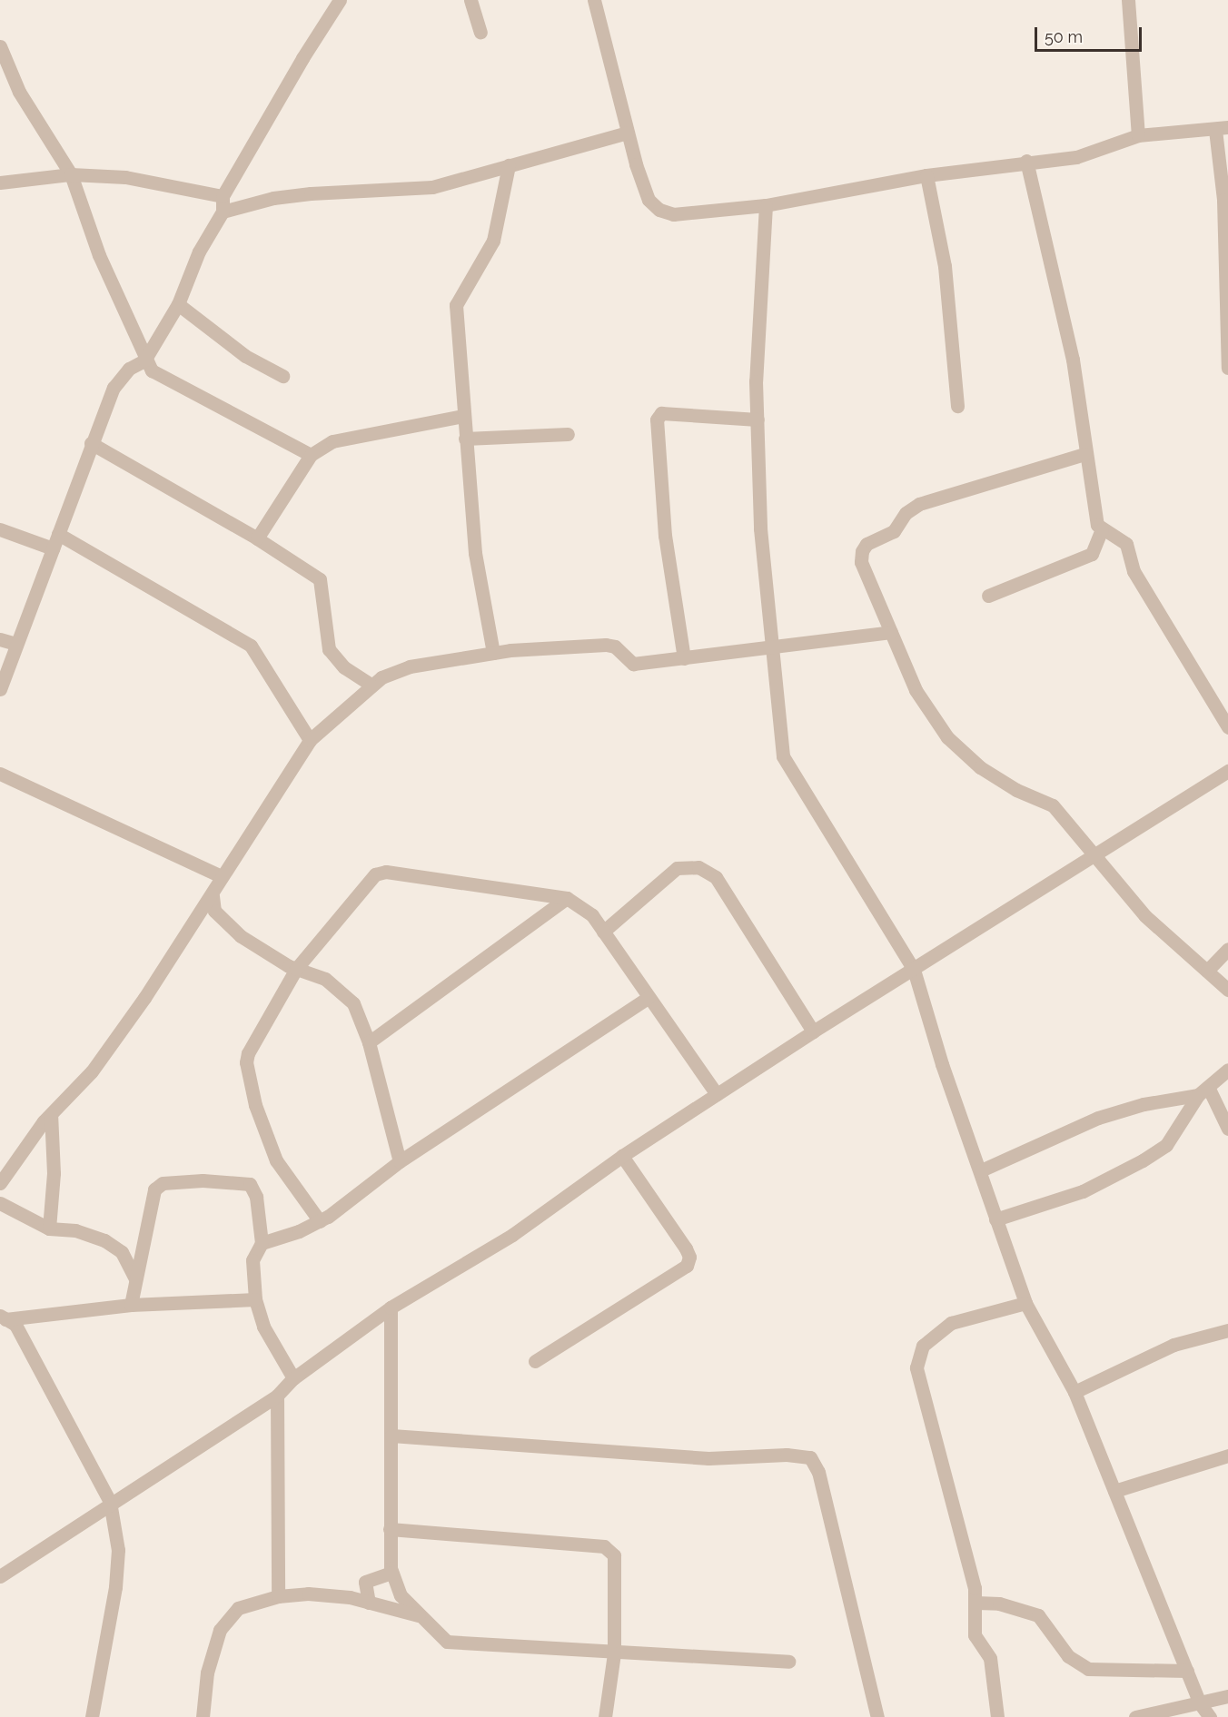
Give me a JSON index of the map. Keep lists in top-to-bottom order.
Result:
{
  "scale_bar": "50 m"
}
